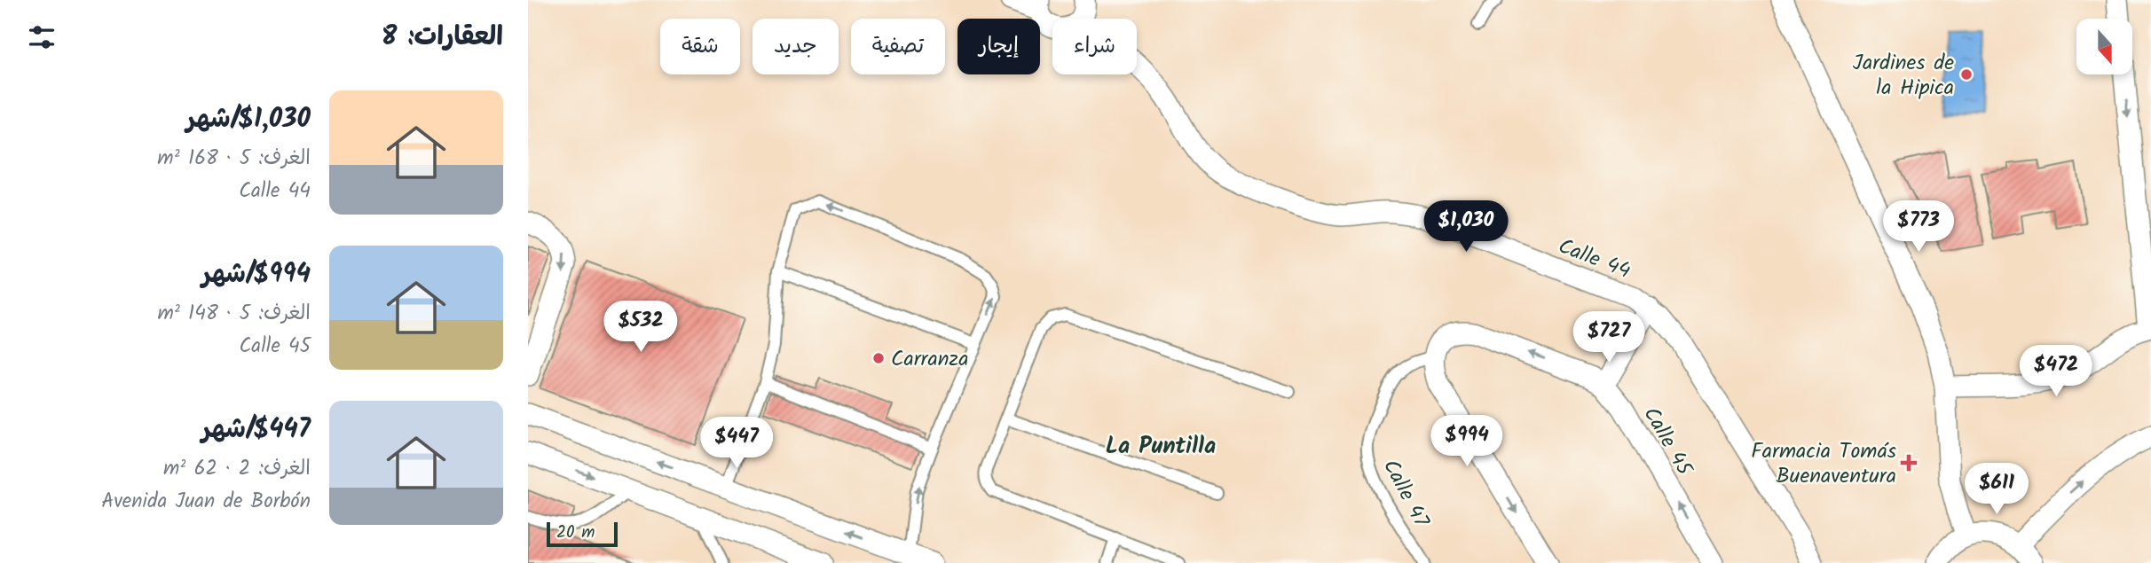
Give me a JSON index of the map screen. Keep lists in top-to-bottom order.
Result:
{
  "streets": {
    "street": ["Calle 44", "Calle 45"],
    "lane": ["Calle 47"]
  },
  "crossings": [
    ["Calle 45", "Calle 47"]
  ],
  "one_way": ["Calle 45"],
  "districts": ["La Puntilla"],
  "places": {
    "other": ["Jardines de la Hipica", "Carranza"],
    "health": ["Farmacia Tomás Buenaventura"]
  },
  "scale_bar": "20 m",
  "north": "bottom",
  "page": {
    "heading": "العقارات: 8",
    "chip": [
      "شراء",
      "إيجار",
      "تصفية",
      "جديد",
      "شقة"
    ],
    "list": [
      {
        "name": "$1,030/شهر",
        "note": "الغرف: 5 · 168 m² · Calle 44"
      },
      {
        "name": "$994/شهر",
        "note": "الغرف: 5 · 148 m² · Calle 45"
      },
      {
        "name": "$447/شهر",
        "note": "الغرف: 2 · 62 m² · Avenida Juan de Borbón"
      }
    ],
    "price": [
      "$1,030",
      "$773",
      "$532",
      "$727",
      "$472",
      "$994",
      "$447",
      "$611"
    ],
    "scale": "20 m"
  }
}
